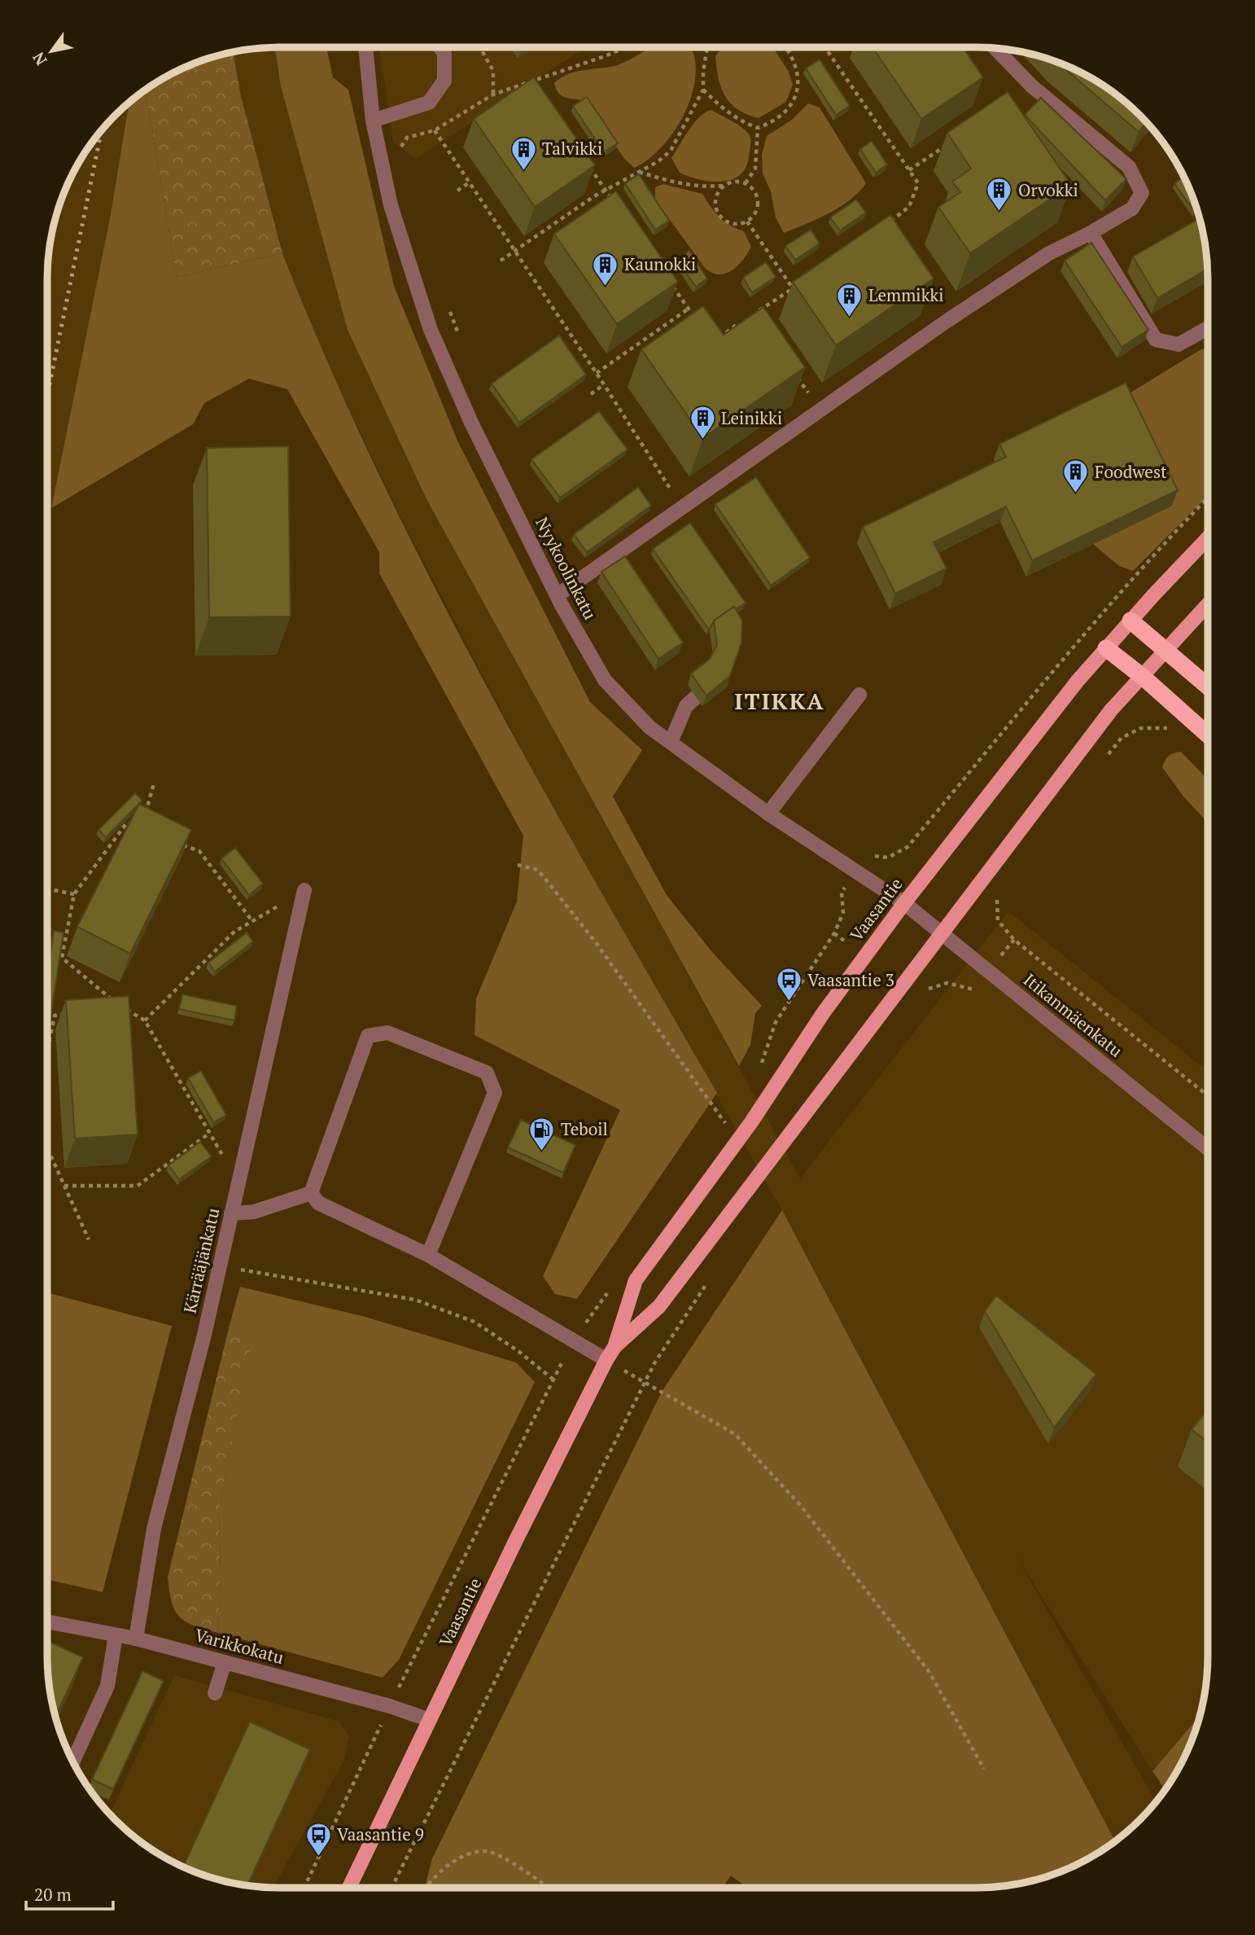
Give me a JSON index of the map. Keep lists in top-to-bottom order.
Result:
{
  "streets": {
    "main road": ["Vaasantie"],
    "street": [
      "Nyykoolinkatu",
      "Itikanmäenkatu",
      "Kärrääjänkatu",
      "Varikkokatu"
    ]
  },
  "crossings": [
    ["Nyykoolinkatu", "Vaasantie"],
    ["Nyykoolinkatu", "Itikanmäenkatu"],
    ["Vaasantie", "Itikanmäenkatu"],
    ["Vaasantie", "Varikkokatu"],
    ["Kärrääjänkatu", "Varikkokatu"]
  ],
  "districts": ["ITIKKA"],
  "places": {
    "building": [
      "Talvikki",
      "Orvokki",
      "Kaunokki",
      "Lemmikki",
      "Leinikki",
      "Foodwest"
    ],
    "bus stop": ["Vaasantie 3", "Vaasantie 9"],
    "fuel station": ["Teboil"]
  },
  "scale_bar": "20 m",
  "north": "bottom left"
}
